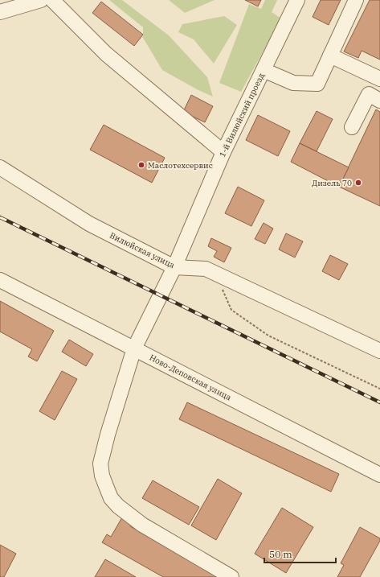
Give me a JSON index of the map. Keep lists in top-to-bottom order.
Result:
{
  "streets": {
    "street": ["1-й Вилюйский проезд", "Вилюйская улица", "Ново-Деповская улица"]
  },
  "crossings": [
    ["1-й Вилюйский проезд", "Вилюйская улица"],
    ["1-й Вилюйский проезд", "Ново-Деповская улица"]
  ],
  "places": ["Маслотехсервис", "Дизель 70"],
  "scale_bar": "50 m"
}
